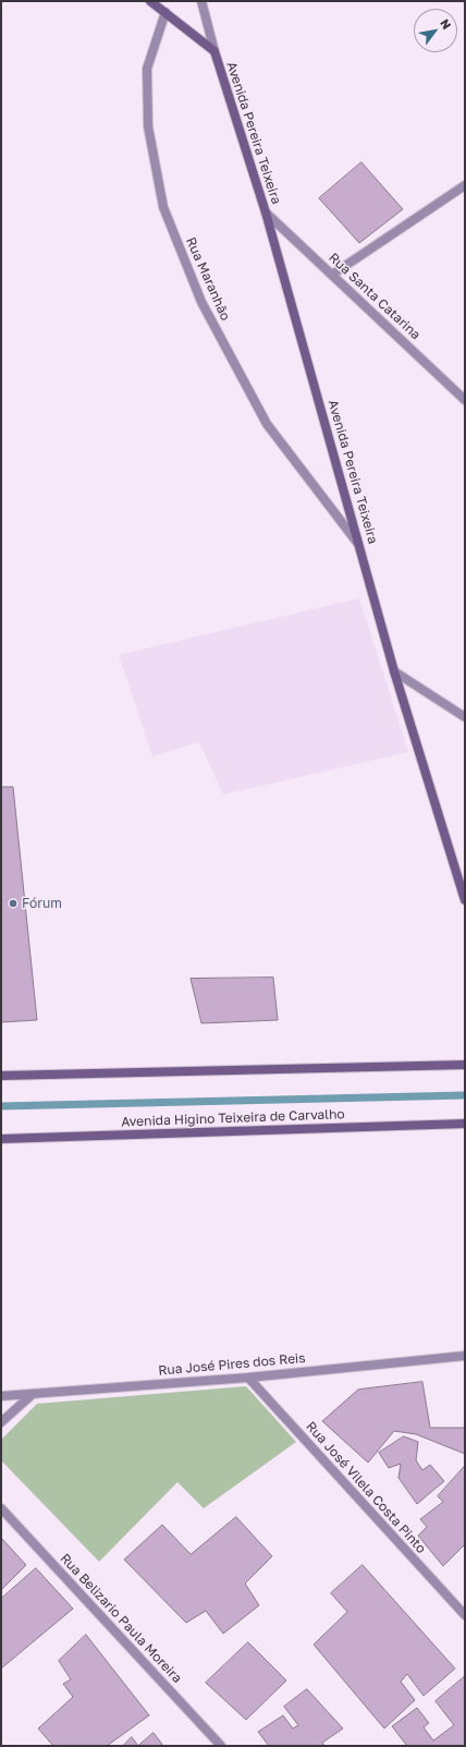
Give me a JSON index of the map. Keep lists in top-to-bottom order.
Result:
{
  "streets": {
    "street": [
      "Avenida Pereira Teixeira",
      "Rua Maranhão",
      "Rua Santa Catarina",
      "Avenida Higino Teixeira de Carvalho",
      "Rua José Pires dos Reis",
      "Rua José Vilela Costa Pinto",
      "Rua Belizario Paula Moreira"
    ]
  },
  "crossings": [
    ["Avenida Pereira Teixeira", "Rua Maranhão"],
    ["Avenida Pereira Teixeira", "Rua Santa Catarina"],
    ["Rua José Pires dos Reis", "Rua José Vilela Costa Pinto"]
  ],
  "places": ["Fórum"],
  "north": "top right"
}
